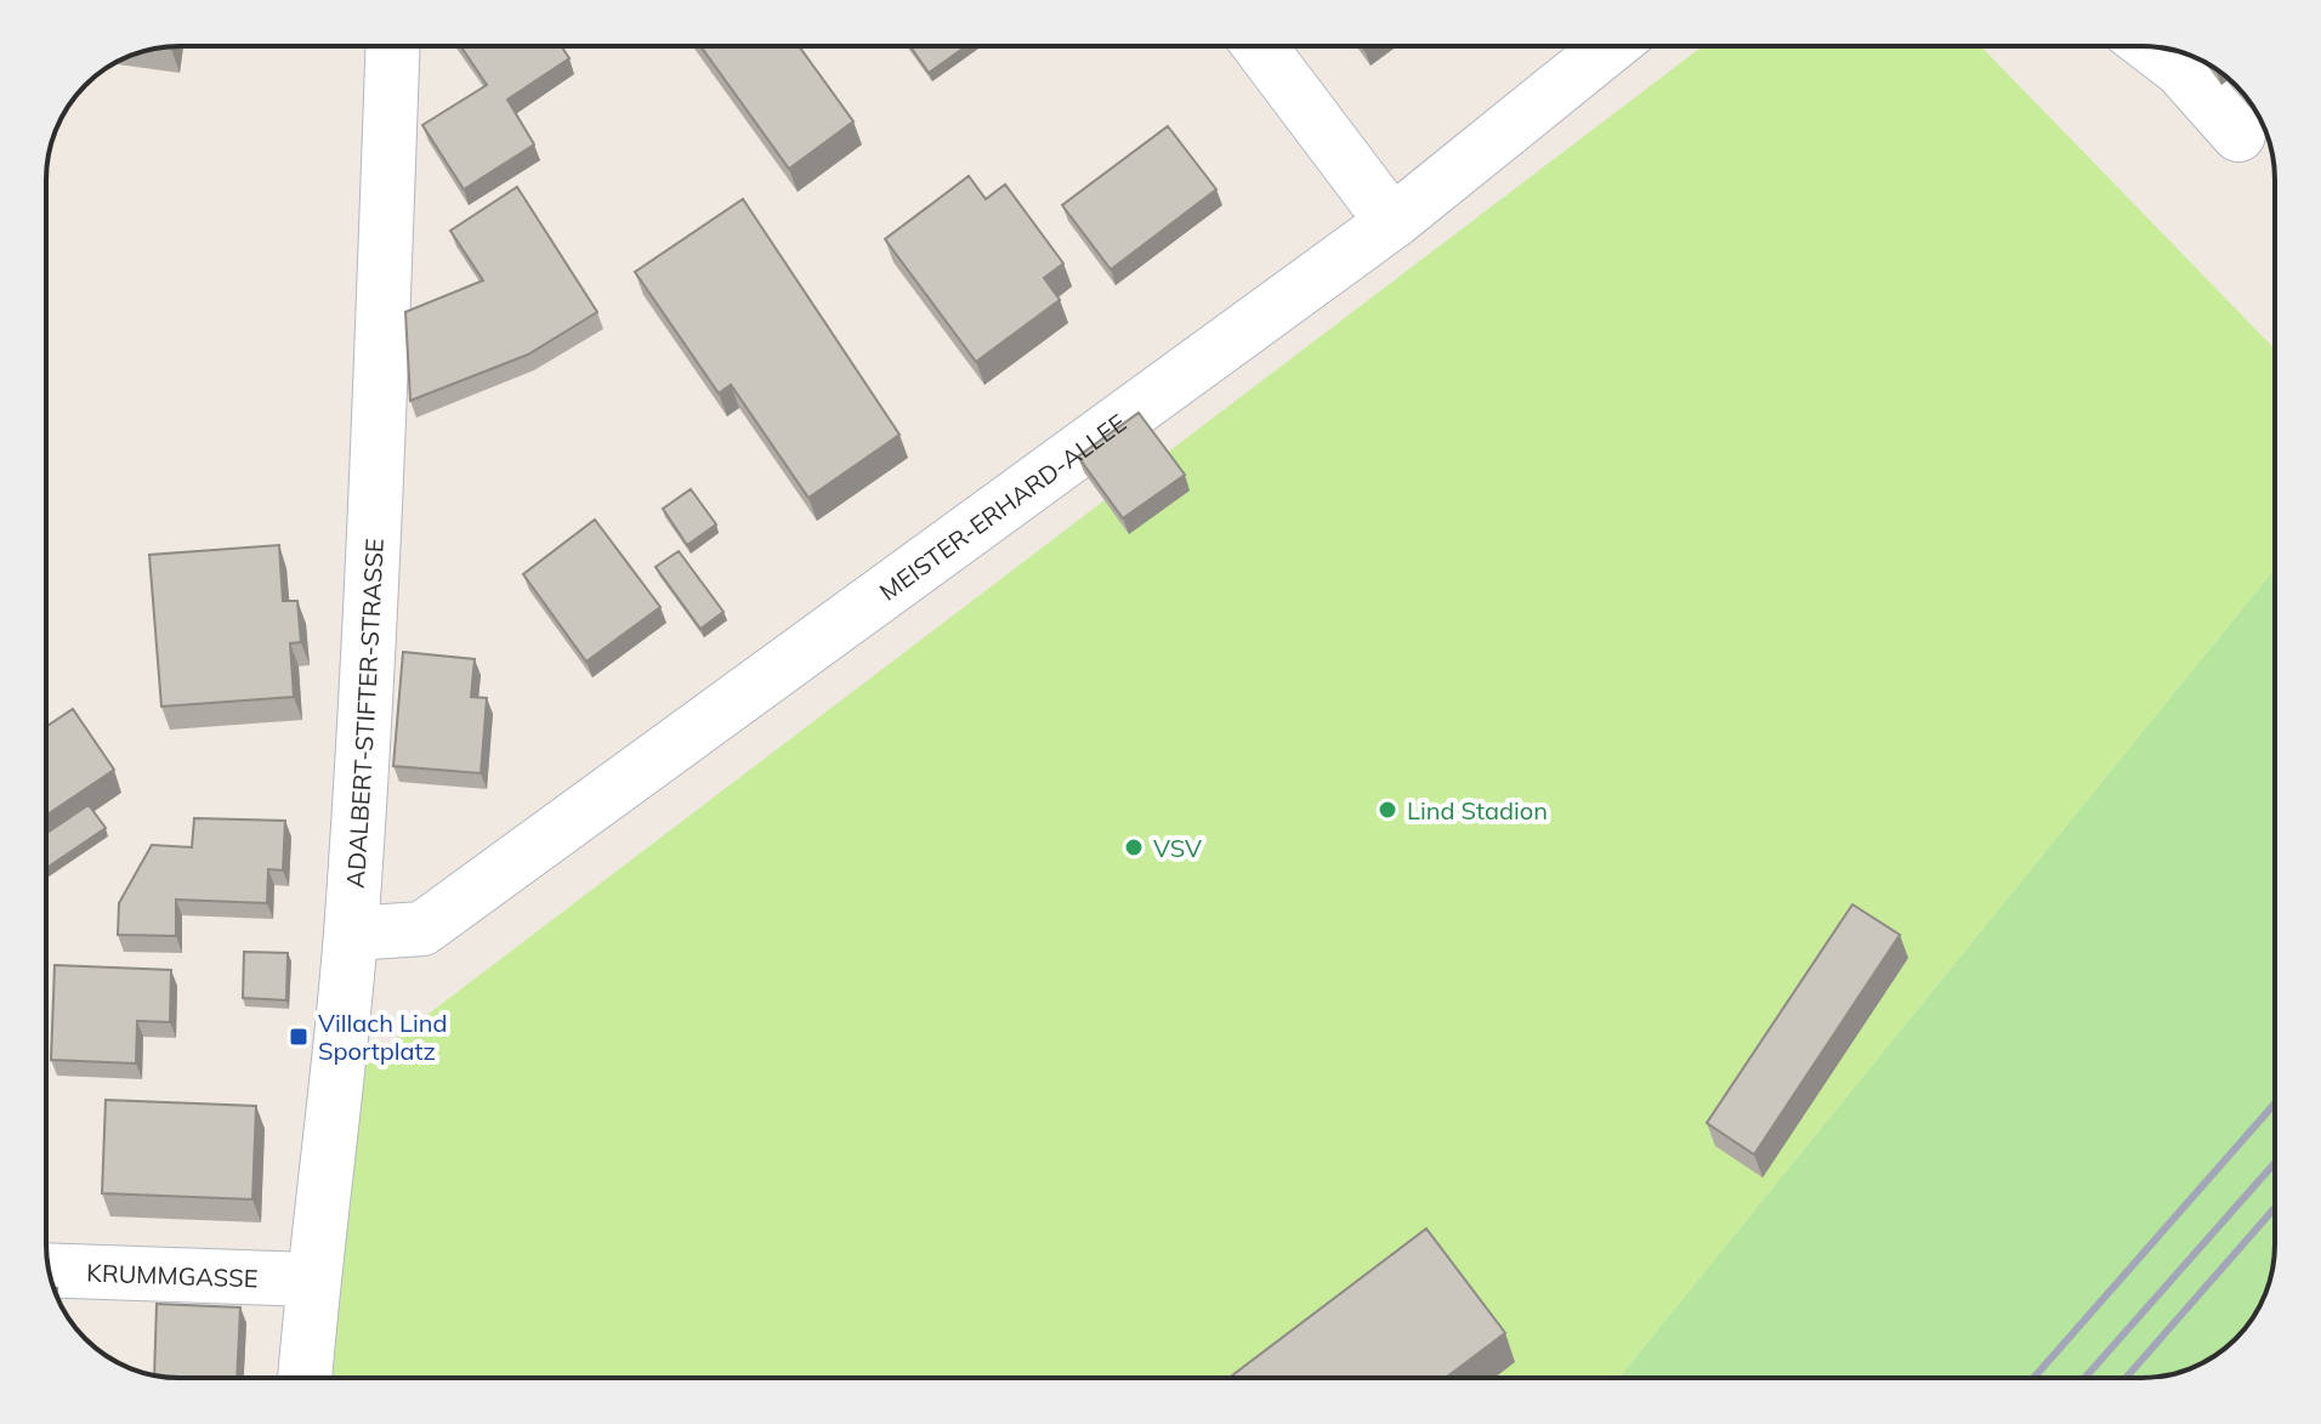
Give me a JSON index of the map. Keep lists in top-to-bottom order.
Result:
{
  "streets": {
    "street": ["MEISTER-ERHARD-ALLEE", "ADALBERT-STIFTER-STRASSE", "KRUMMGASSE"]
  },
  "crossings": [
    ["MEISTER-ERHARD-ALLEE", "ADALBERT-STIFTER-STRASSE"],
    ["ADALBERT-STIFTER-STRASSE", "KRUMMGASSE"]
  ],
  "places": {
    "other": ["Lind Stadion", "VSV"],
    "transit": ["Villach Lind Sportplatz"]
  }
}
